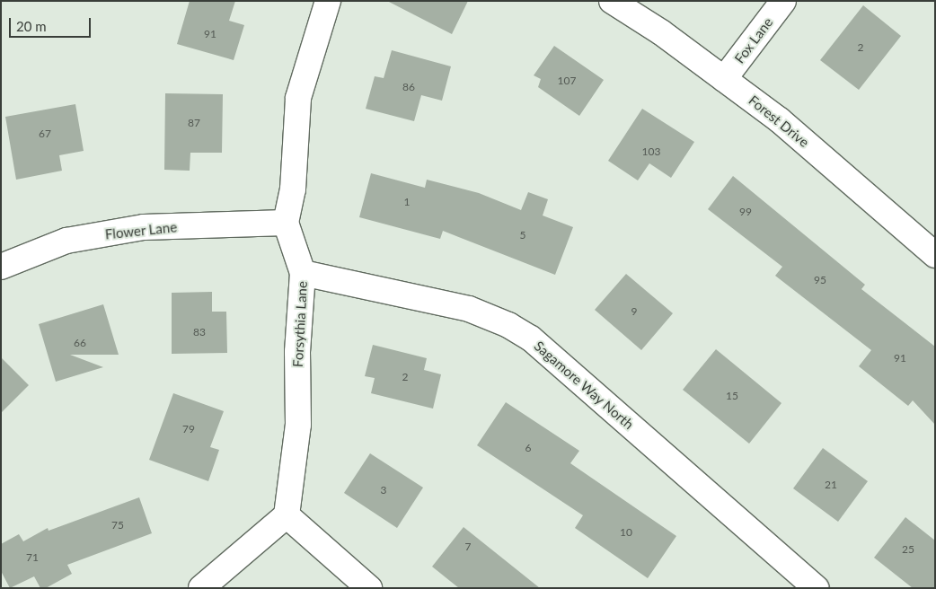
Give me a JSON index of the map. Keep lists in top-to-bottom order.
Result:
{
  "streets": {
    "street": [
      "Fox Lane",
      "Forest Drive",
      "Flower Lane",
      "Forsythia Lane",
      "Sagamore Way North"
    ]
  },
  "crossings": [
    ["Fox Lane", "Forest Drive"],
    ["Flower Lane", "Forsythia Lane"],
    ["Forsythia Lane", "Sagamore Way North"]
  ],
  "house_numbers": [
    "91",
    "2",
    "107",
    "86",
    "87",
    "67",
    "103",
    "1",
    "99",
    "5",
    "95",
    "9",
    "83",
    "66",
    "91",
    "2",
    "15",
    "79",
    "6",
    "21",
    "3",
    "75",
    "10",
    "7",
    "25",
    "71"
  ],
  "scale_bar": "20 m"
}
